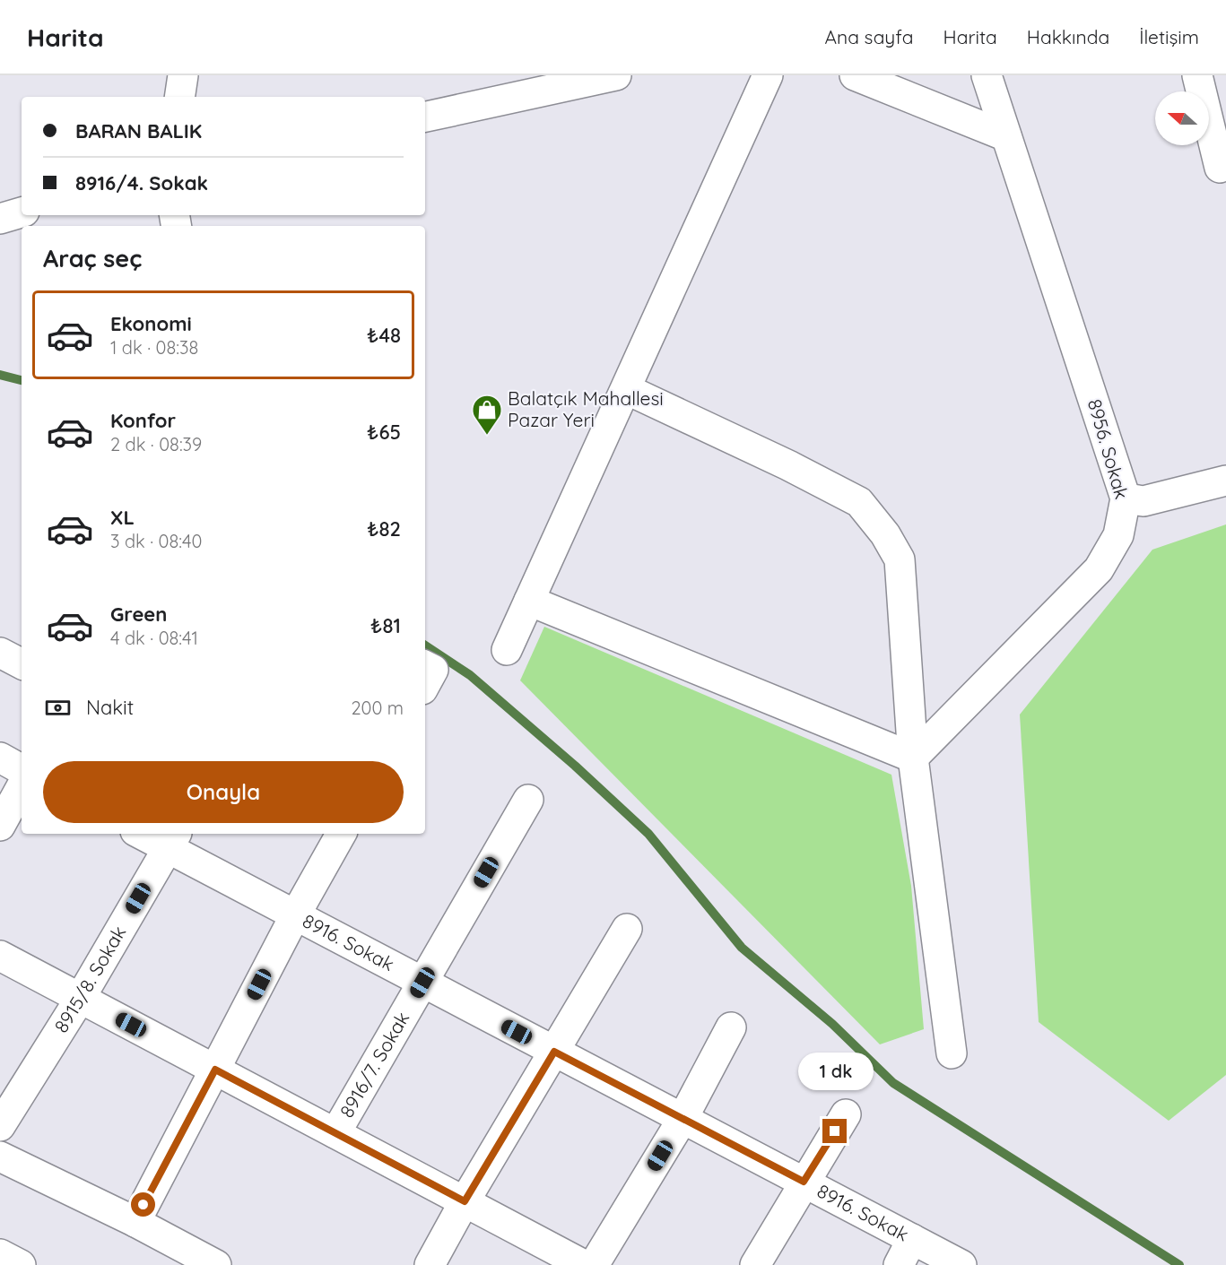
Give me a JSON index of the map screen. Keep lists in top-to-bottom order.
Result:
{
  "streets": {
    "street": [
      "8956. Sokak",
      "8916. Sokak",
      "8915/8. Sokak",
      "8916/7. Sokak"
    ]
  },
  "crossings": [
    ["8916. Sokak", "8915/8. Sokak"],
    ["8916. Sokak", "8916/7. Sokak"]
  ],
  "places": {
    "shop": ["Balatçık Mahallesi Pazar Yeri"]
  },
  "north": "left",
  "page": {
    "header": "Harita",
    "nav": [
      "Ana sayfa",
      "Harita",
      "Hakkında",
      "İletişim"
    ],
    "banner": ["BARAN BALIK", "8916/4. Sokak"],
    "heading": "Araç seç",
    "list": [
      {
        "name": "Ekonomi",
        "note": "1 dk · 08:38",
        "value": "₺48"
      },
      {
        "name": "Konfor",
        "note": "2 dk · 08:39",
        "value": "₺65"
      },
      {
        "name": "XL",
        "note": "3 dk · 08:40",
        "value": "₺82"
      },
      {
        "name": "Green",
        "note": "4 dk · 08:41",
        "value": "₺81"
      }
    ],
    "pay": ["Nakit", "200 m"],
    "buttons": "Onayla",
    "bubble": "1 dk"
  }
}
